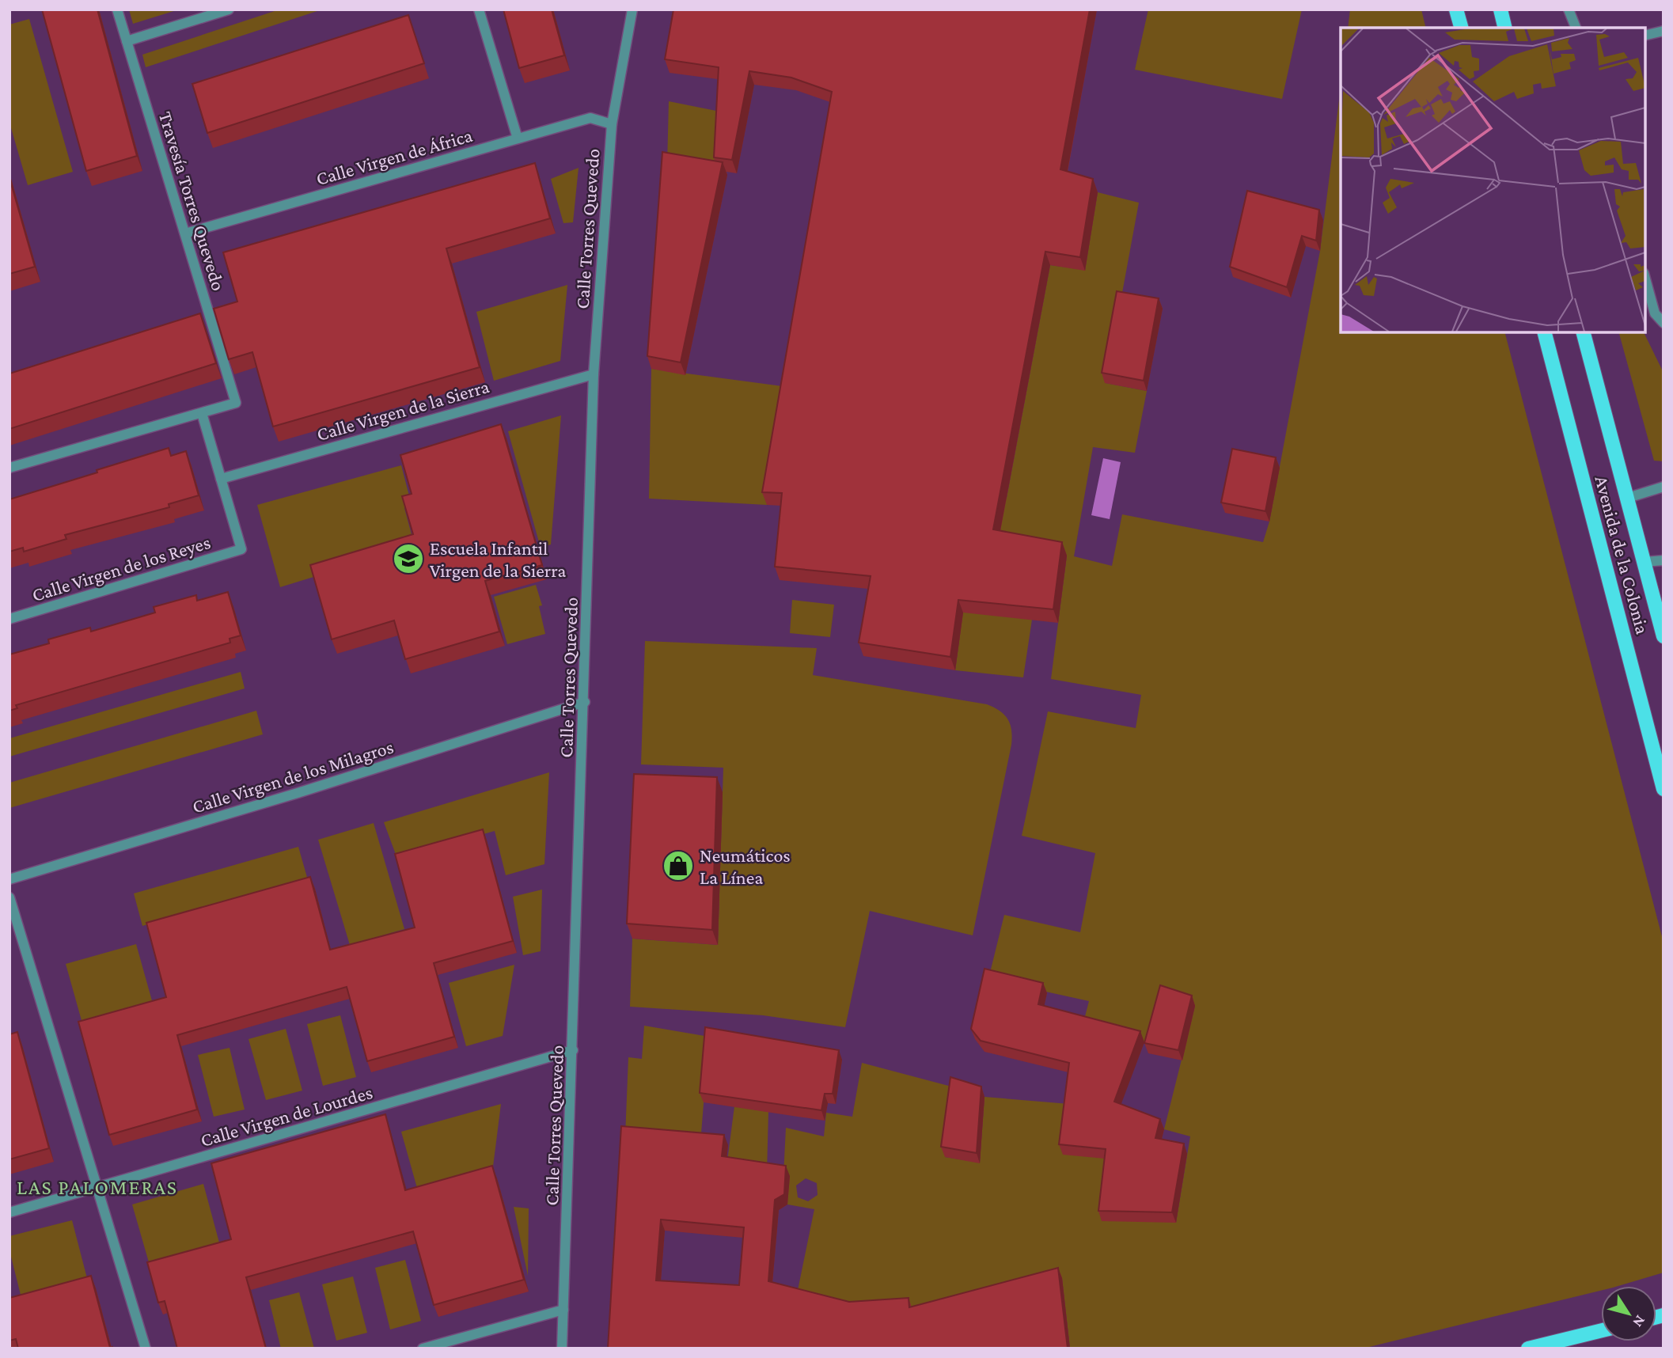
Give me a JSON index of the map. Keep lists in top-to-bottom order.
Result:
{
  "streets": {
    "main road": ["Avenida de la Colonia"],
    "street": [
      "Calle Virgen de África",
      "Travesía Torres Quevedo",
      "Calle Torres Quevedo",
      "Calle Virgen de la Sierra",
      "Calle Virgen de los Reyes",
      "Calle Virgen de los Milagros",
      "Calle Virgen de Lourdes"
    ]
  },
  "crossings": [
    ["Calle Virgen de África", "Travesía Torres Quevedo"],
    ["Calle Virgen de África", "Calle Torres Quevedo"],
    ["Calle Torres Quevedo", "Calle Virgen de la Sierra"],
    ["Calle Torres Quevedo", "Calle Virgen de los Milagros"],
    ["Calle Torres Quevedo", "Calle Virgen de Lourdes"],
    ["Calle Virgen de la Sierra", "Calle Virgen de los Reyes"]
  ],
  "districts": ["LAS PALOMERAS"],
  "places": {
    "school or university": ["Escuela Infantil Virgen de la Sierra"],
    "shop": ["Neumáticos La Línea"]
  },
  "north": "bottom right"
}
